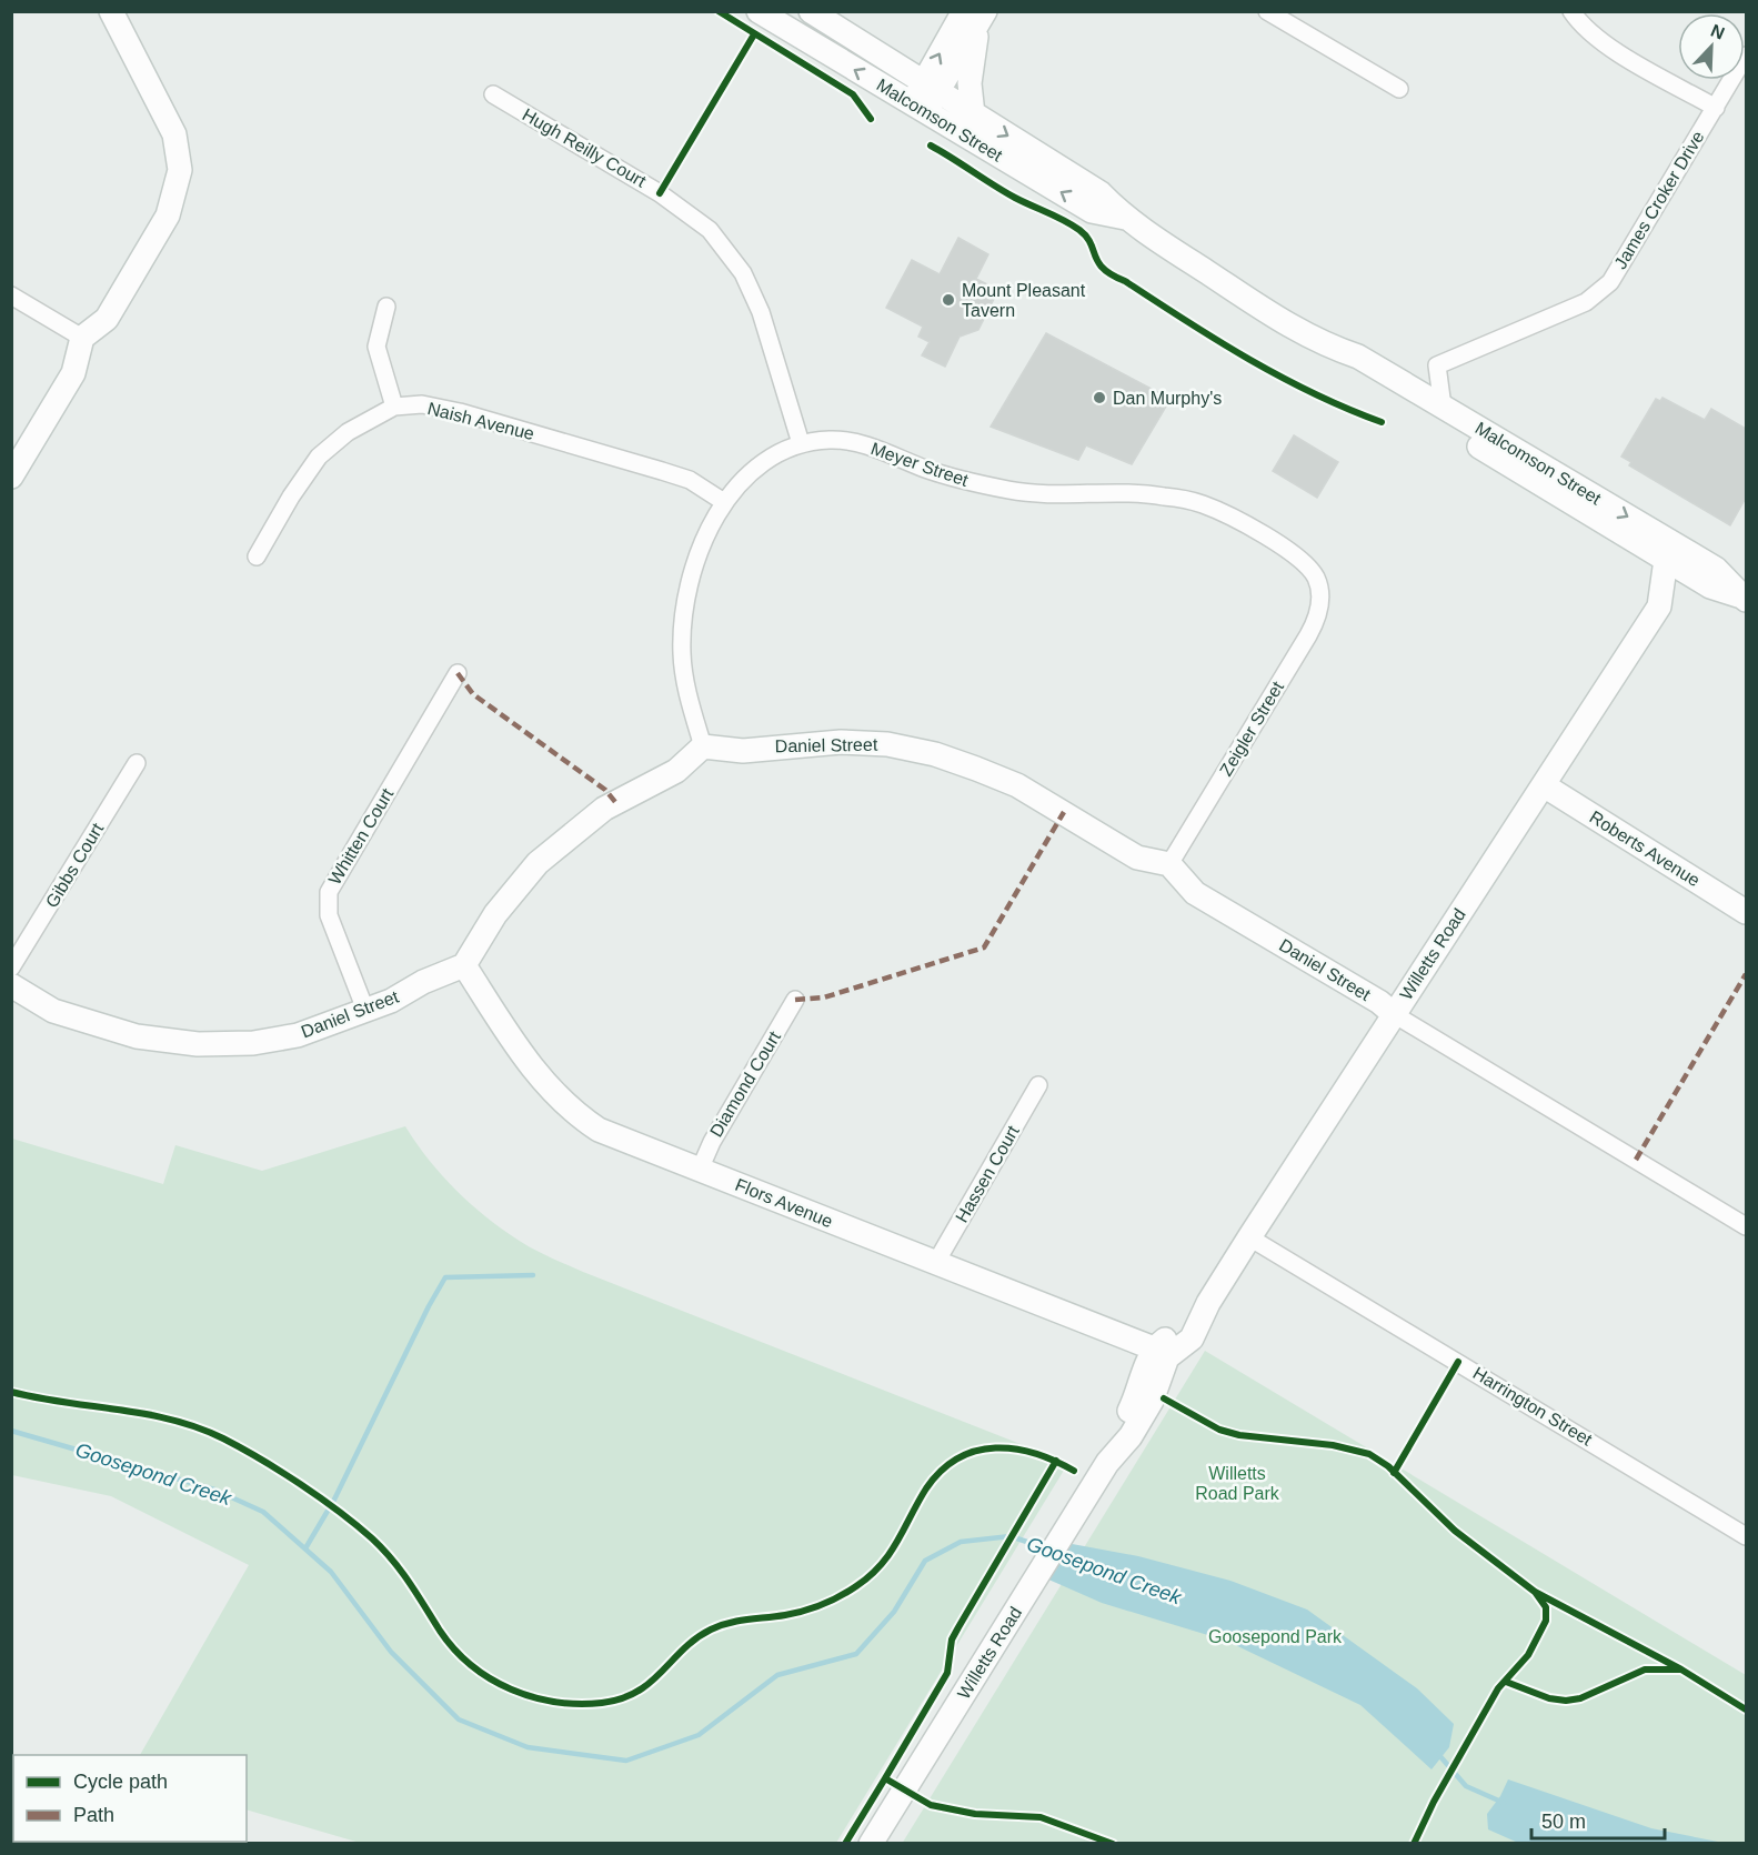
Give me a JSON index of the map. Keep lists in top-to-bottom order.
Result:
{
  "streets": {
    "street": [
      "Malcomson Street",
      "Hugh Reilly Court",
      "James Croker Drive",
      "Naish Avenue",
      "Meyer Street",
      "Zeigler Street",
      "Daniel Street",
      "Whitten Court",
      "Roberts Avenue",
      "Gibbs Court",
      "Willetts Road",
      "Diamond Court",
      "Hassen Court",
      "Flors Avenue",
      "Harrington Street"
    ]
  },
  "crossings": [
    ["Malcomson Street", "James Croker Drive"],
    ["Malcomson Street", "Willetts Road"],
    ["Hugh Reilly Court", "Meyer Street"],
    ["Naish Avenue", "Meyer Street"],
    ["Meyer Street", "Zeigler Street"],
    ["Meyer Street", "Daniel Street"],
    ["Zeigler Street", "Daniel Street"],
    ["Daniel Street", "Whitten Court"],
    ["Daniel Street", "Willetts Road"],
    ["Daniel Street", "Flors Avenue"],
    ["Roberts Avenue", "Willetts Road"],
    ["Willetts Road", "Flors Avenue"],
    ["Willetts Road", "Harrington Street"],
    ["Diamond Court", "Flors Avenue"],
    ["Hassen Court", "Flors Avenue"]
  ],
  "water": ["Goosepond Creek"],
  "parks": ["Willetts Road Park", "Goosepond Park"],
  "places": ["Mount Pleasant Tavern", "Dan Murphy's"],
  "legend": ["Cycle path", "Path"],
  "scale_bar": "50 m",
  "north": "top right"
}
